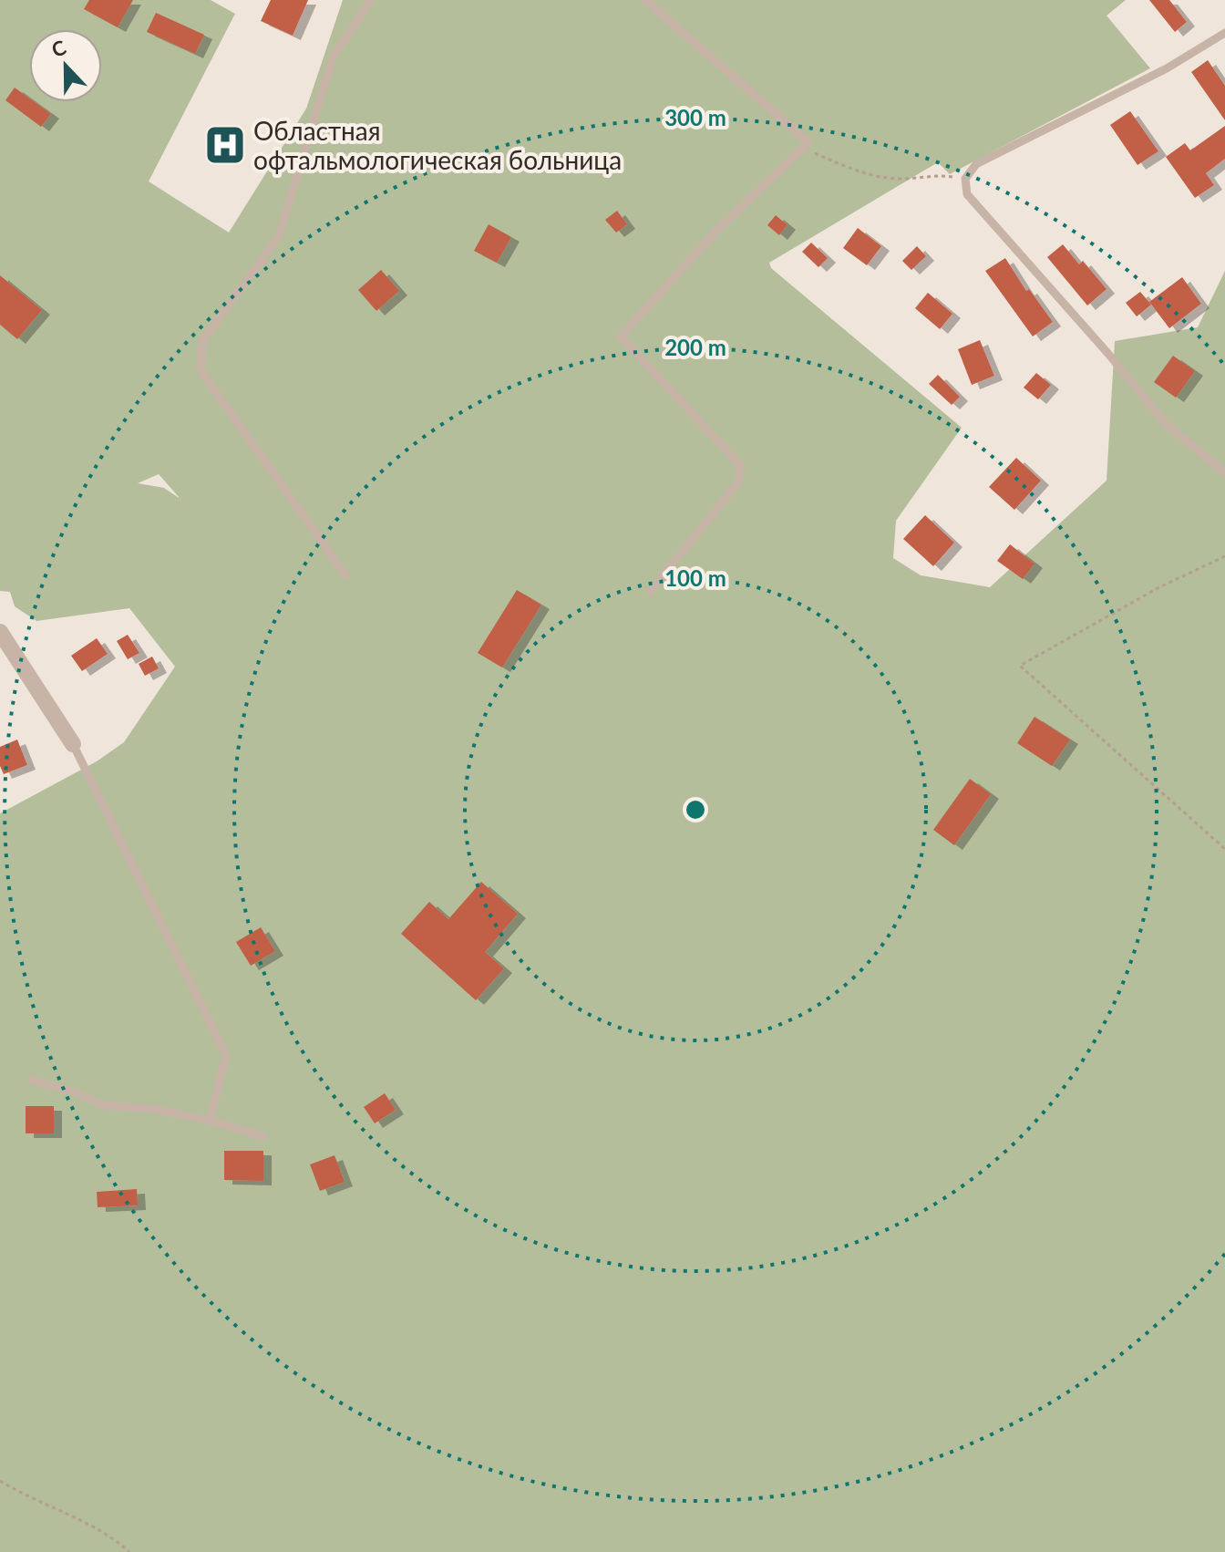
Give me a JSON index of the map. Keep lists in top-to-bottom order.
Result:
{
  "places": {
    "hospital": ["Областная офтальмологическая больница"]
  },
  "north": "top",
  "rings": ["300 m", "200 m", "100 m"]
}
